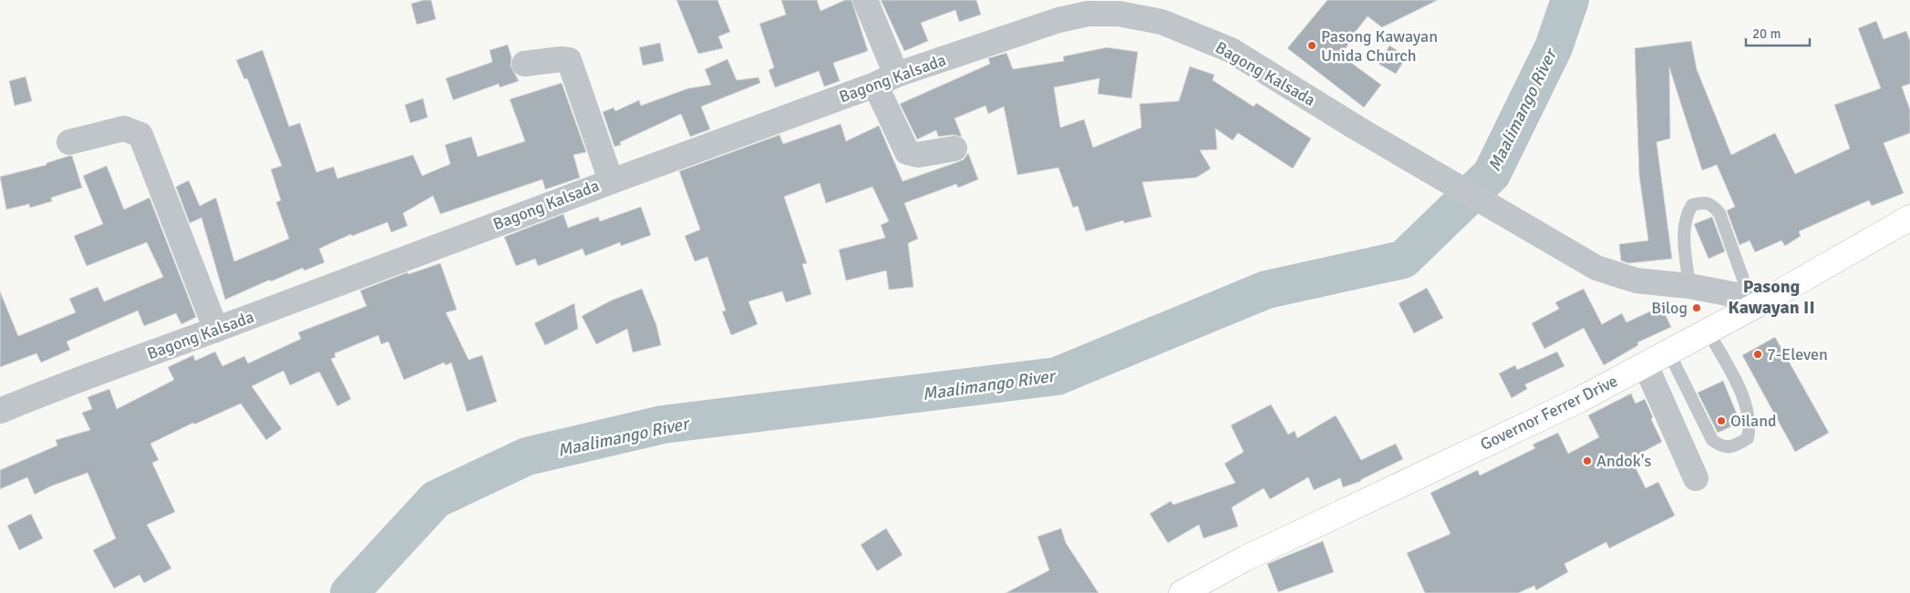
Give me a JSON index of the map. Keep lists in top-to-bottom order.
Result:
{
  "streets": {
    "main road": ["Governor Ferrer Drive"],
    "street": ["Bagong Kalsada"]
  },
  "crossings": [
    ["Bagong Kalsada", "Governor Ferrer Drive"]
  ],
  "districts": ["Pasong Kawayan II"],
  "water": ["Maalimango River"],
  "places": [
    "Pasong Kawayan Unida Church",
    "Bilog",
    "7-Eleven",
    "Oiland",
    "Andok's"
  ],
  "scale_bar": "20 m"
}
